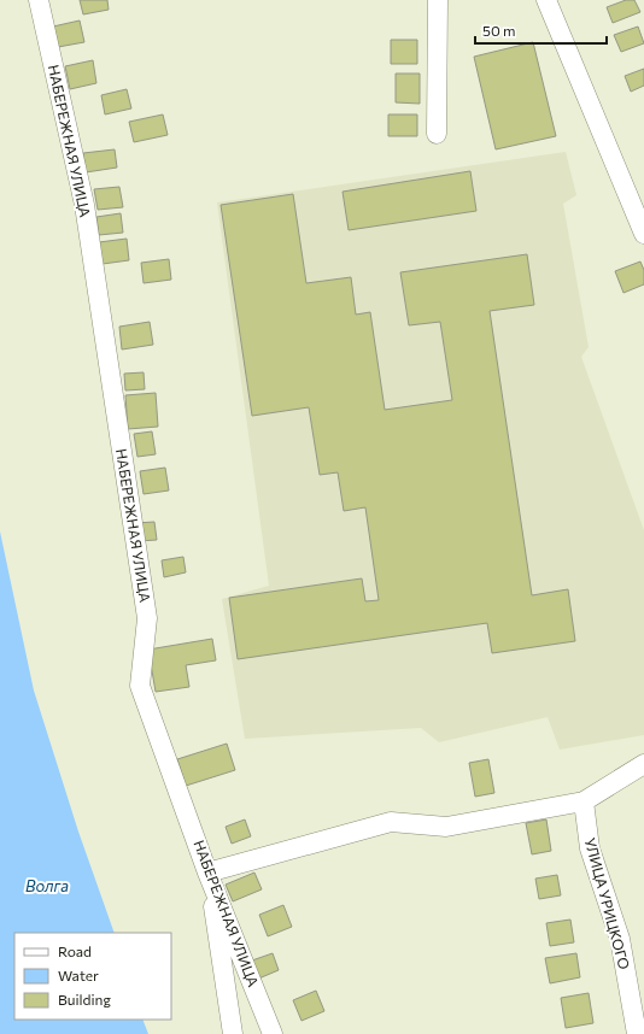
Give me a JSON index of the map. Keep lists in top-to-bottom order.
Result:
{
  "streets": {
    "street": ["НАБЕРЕЖНАЯ УЛИЦА", "УЛИЦА УРИЦКОГО"]
  },
  "water": ["Волга"],
  "legend": ["Road", "Water", "Building"],
  "scale_bar": "50 m"
}
